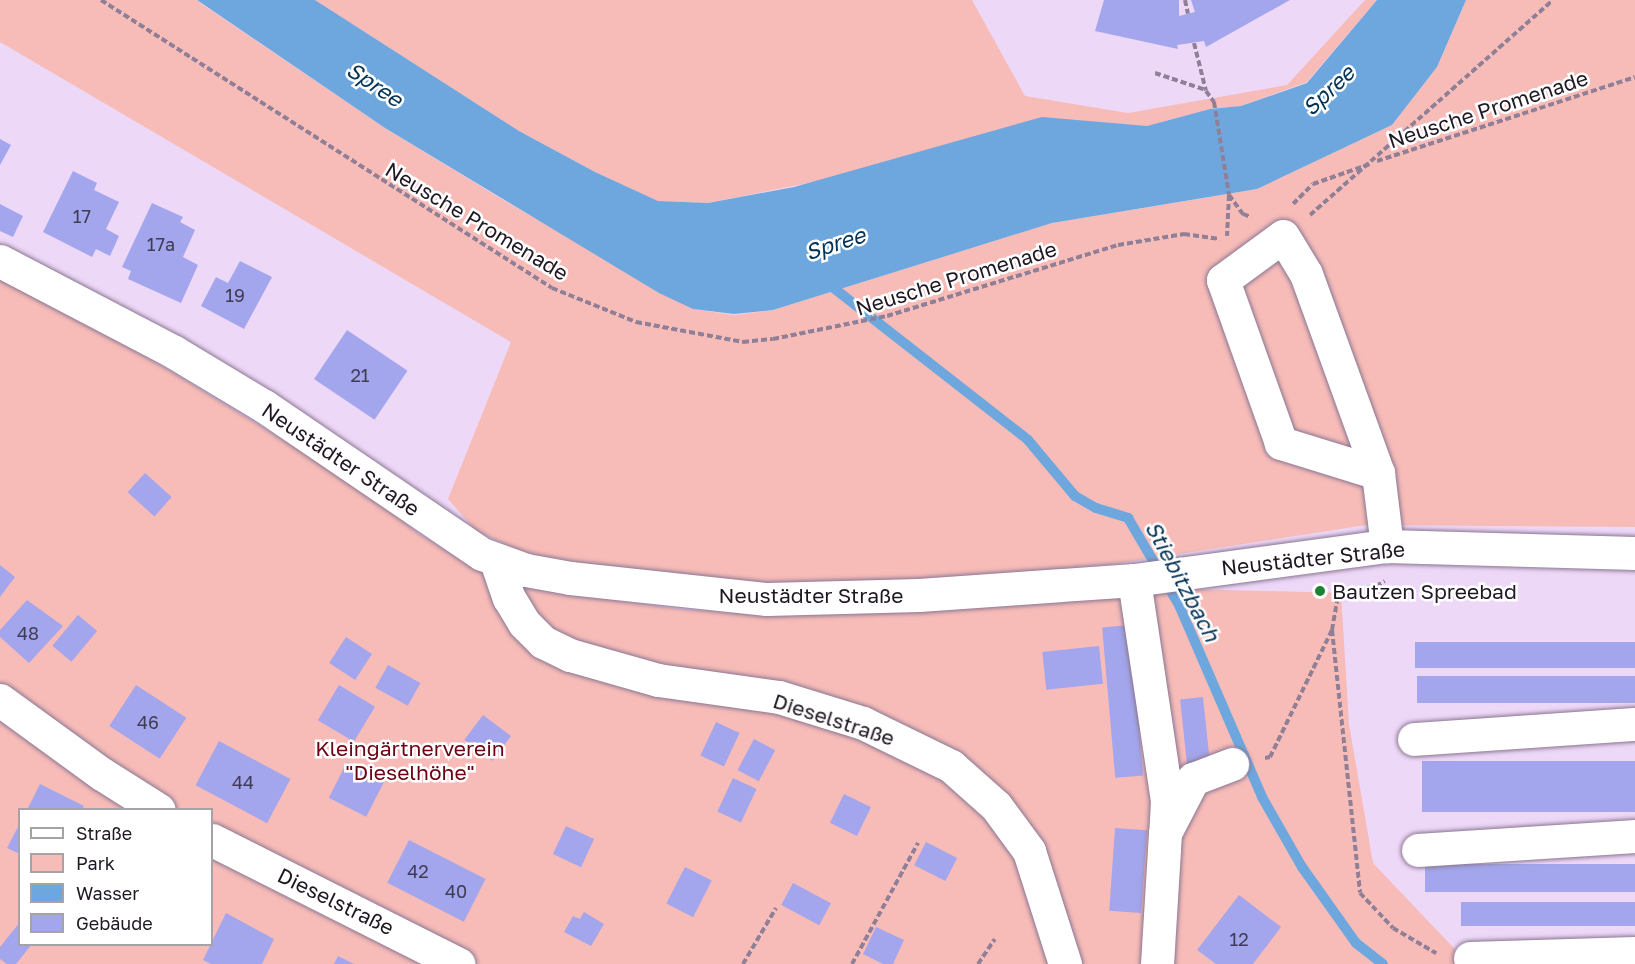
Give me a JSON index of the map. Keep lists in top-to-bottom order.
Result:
{
  "streets": {
    "street": ["Neustädter Straße", "Dieselstraße"],
    "path": ["Neusche Promenade"]
  },
  "crossings": [
    ["Neustädter Straße", "Dieselstraße"]
  ],
  "water": ["Spree", "Stiebitzbach"],
  "parks": ["Kleingärtnerverein \"Dieselhöhe\""],
  "places": ["Bautzen Spreebad"],
  "house_numbers": [
    "17",
    "17a",
    "19",
    "21",
    "48",
    "46",
    "44",
    "42",
    "40",
    "12"
  ],
  "legend": [
    "Straße",
    "Park",
    "Wasser",
    "Gebäude"
  ]
}
